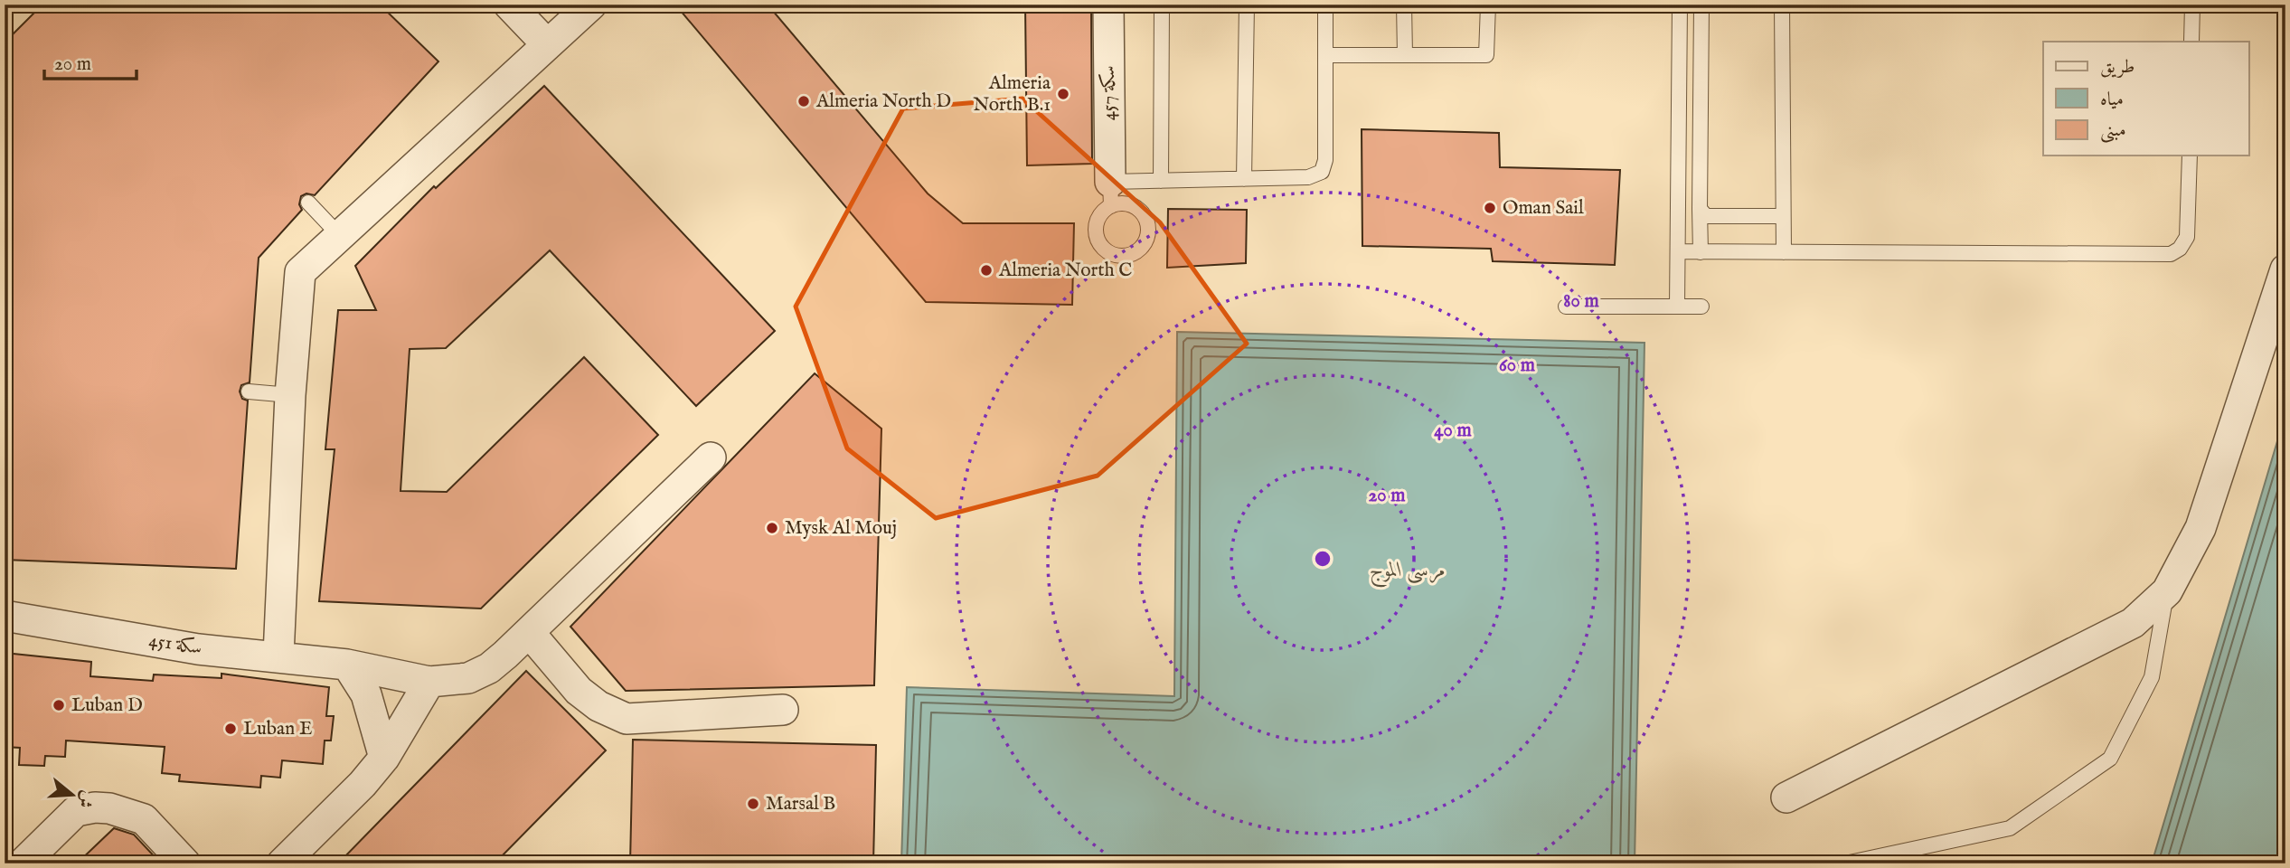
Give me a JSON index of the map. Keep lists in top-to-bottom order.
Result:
{
  "streets": {
    "street": ["سكة 457", "سكة 451"]
  },
  "water": ["مرسى الموج"],
  "places": [
    "Almeria North B.1",
    "Almeria North D",
    "Oman Sail",
    "Almeria North C",
    "Mysk Al Mouj",
    "Luban D",
    "Luban E",
    "Marsal B"
  ],
  "legend": ["طريق", "مياه", "مبنى"],
  "scale_bar": "20 m",
  "north": "right",
  "rings": [
    "80 m",
    "60 m",
    "40 m",
    "20 m"
  ]
}
